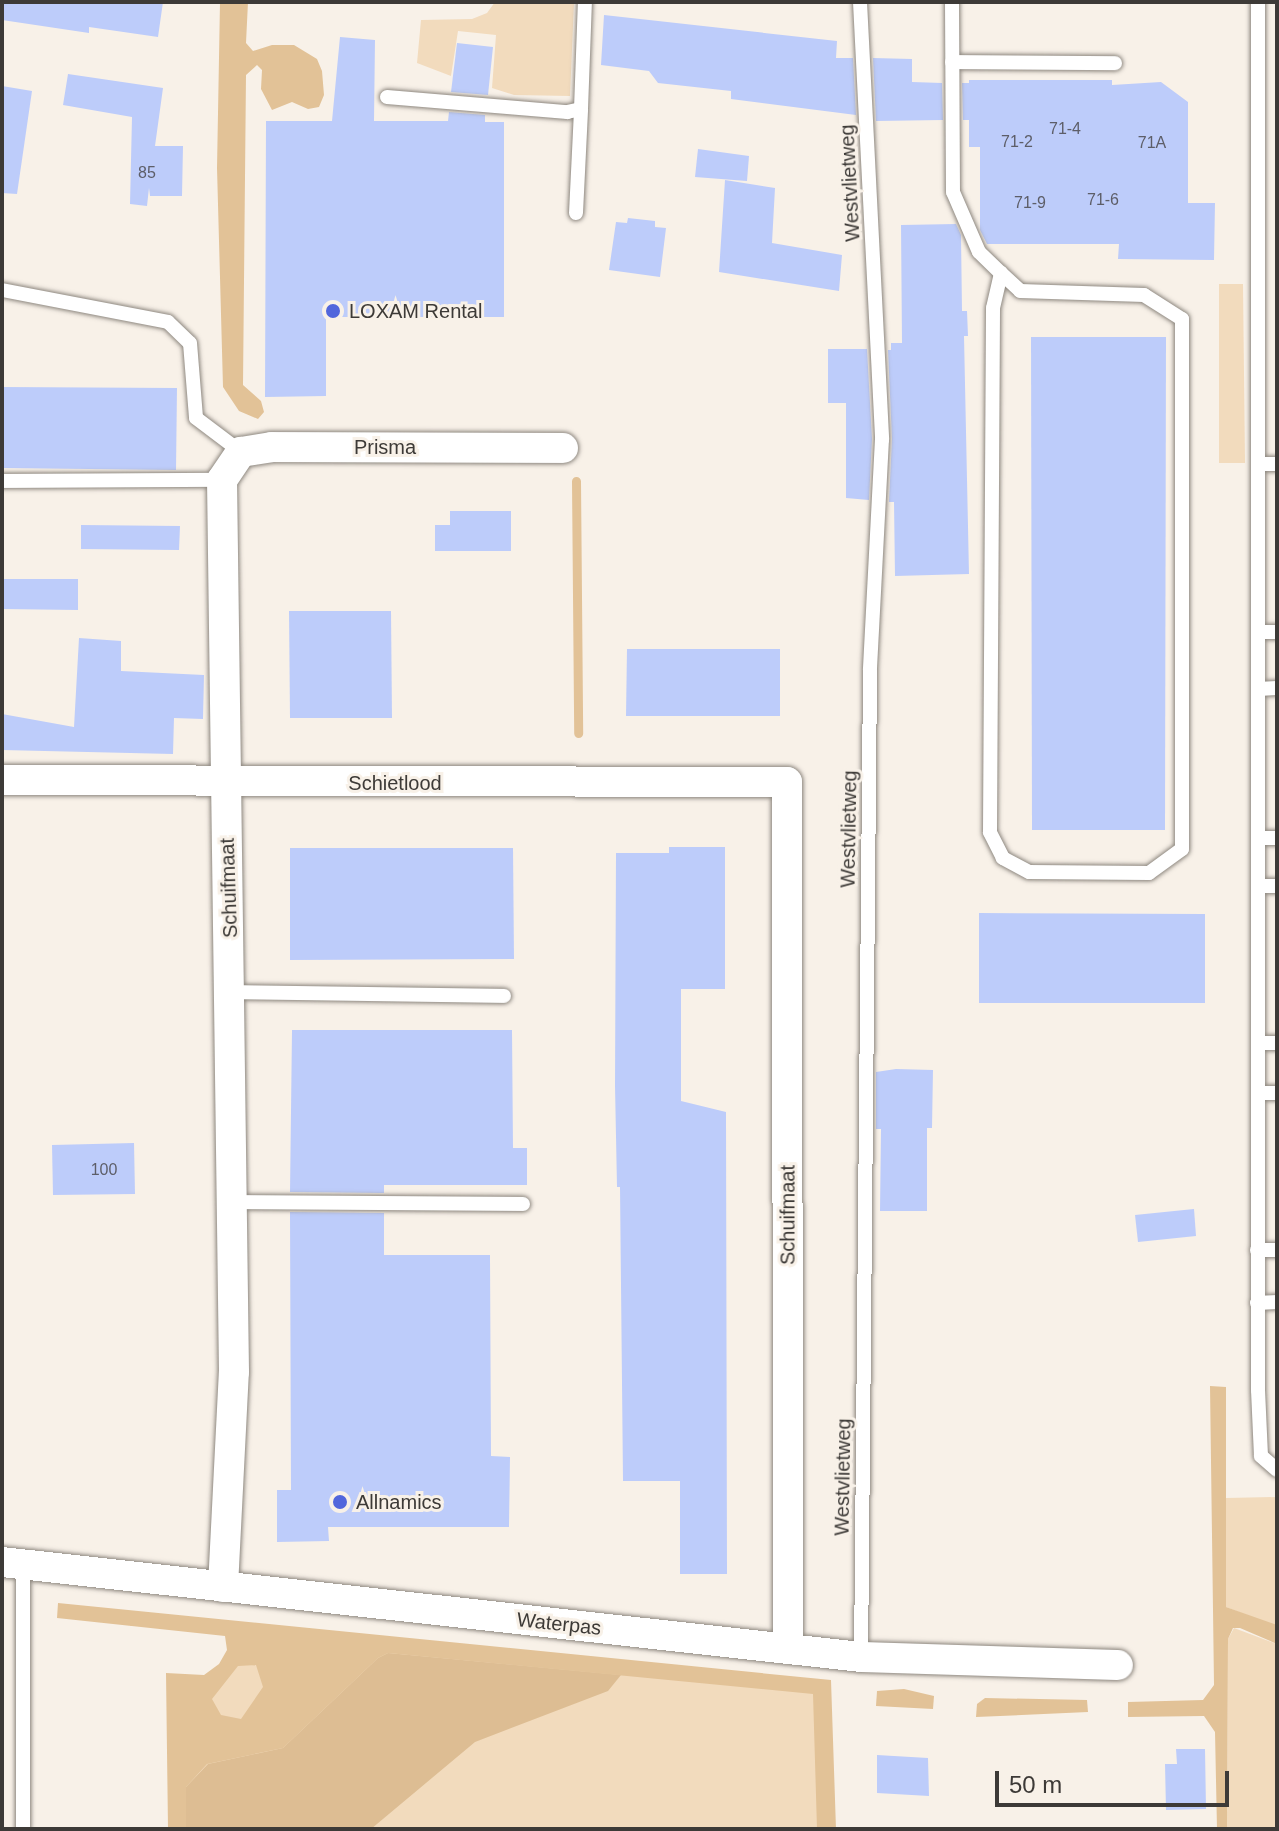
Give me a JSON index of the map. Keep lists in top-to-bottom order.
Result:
{
  "streets": {
    "street": [
      "Prisma",
      "Schietlood",
      "Schuifmaat",
      "Waterpas"
    ],
    "lane": ["Westvlietweg"]
  },
  "crossings": [
    ["Westvlietweg", "Waterpas"],
    ["Schietlood", "Schuifmaat"],
    ["Schuifmaat", "Waterpas"]
  ],
  "places": ["LOXAM Rental", "Allnamics"],
  "house_numbers": [
    "71-4",
    "71-2",
    "71A",
    "85",
    "71-6",
    "71-9",
    "100"
  ],
  "scale_bar": "50 m"
}
